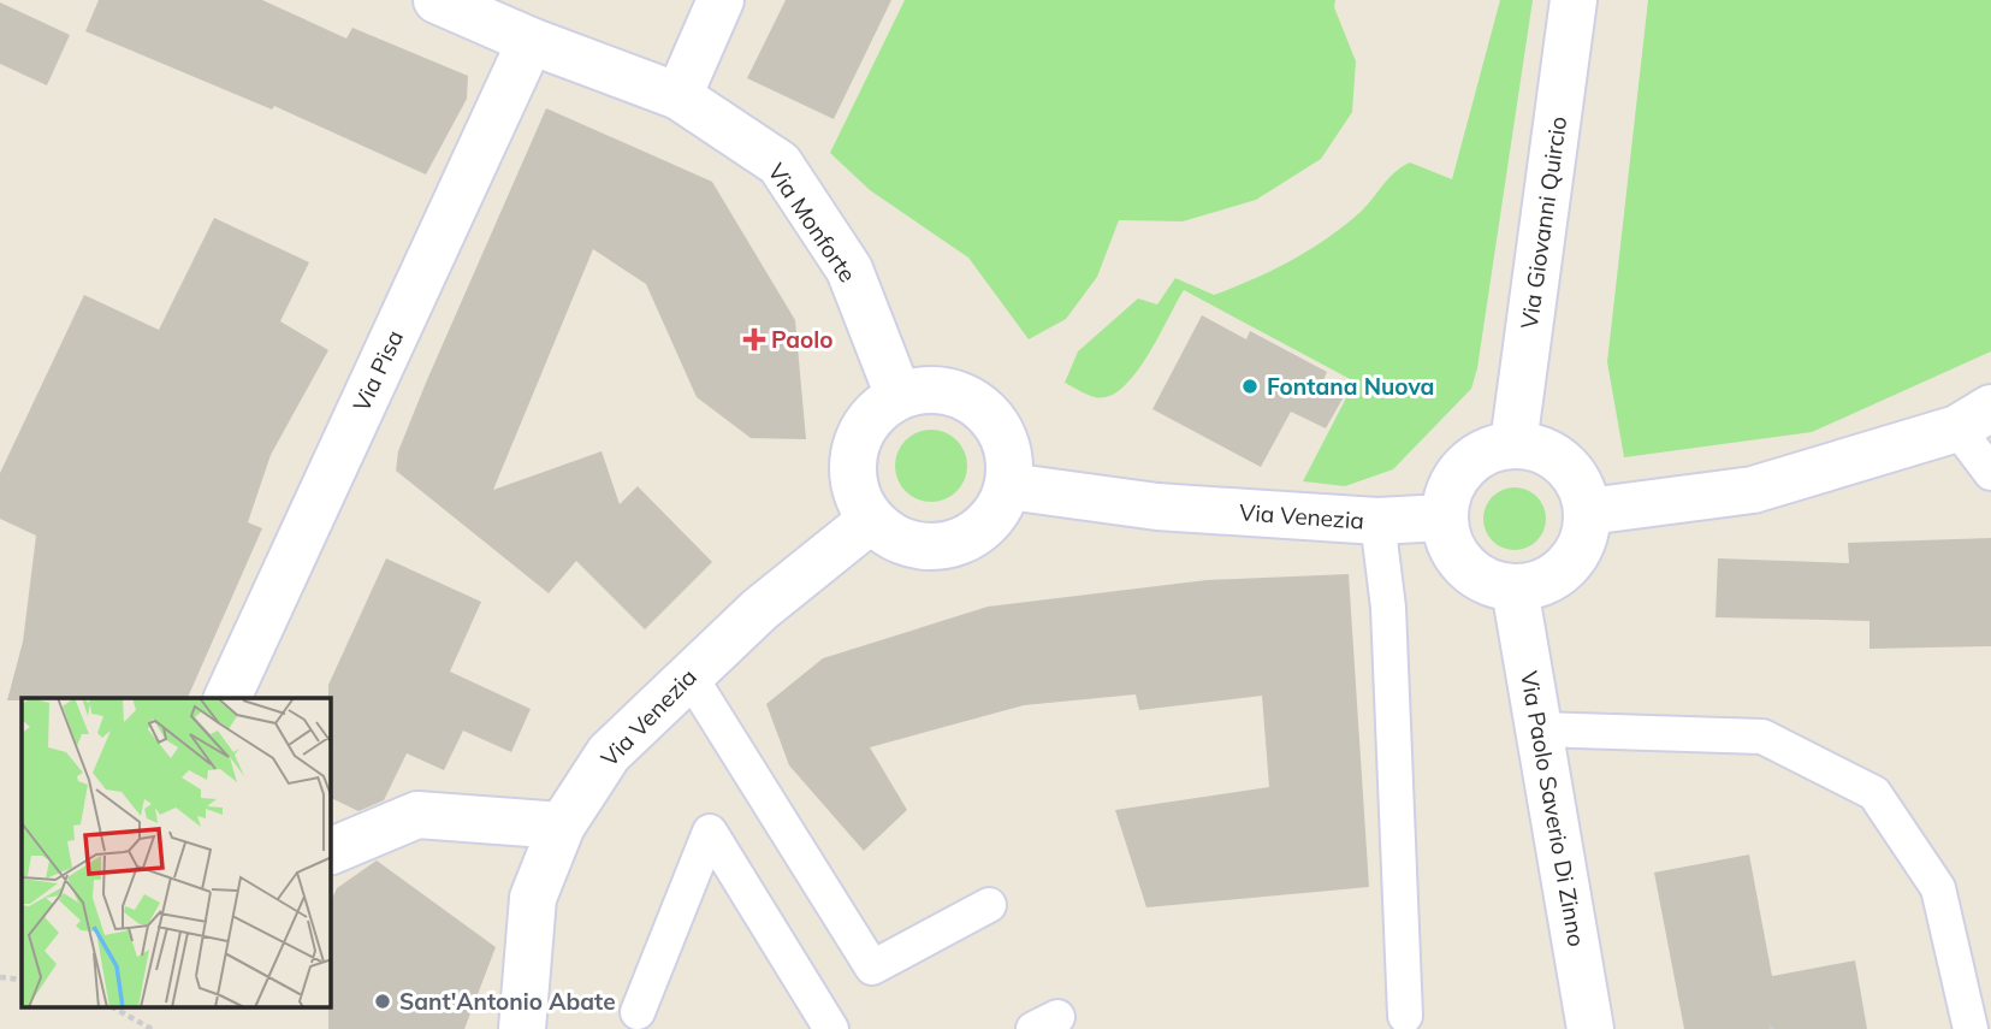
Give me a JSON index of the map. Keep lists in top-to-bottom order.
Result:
{
  "streets": {
    "street": [
      "Via Monforte",
      "Via Giovanni Quircio",
      "Via Pisa",
      "Via Venezia",
      "Via Paolo Saverio Di Zinno"
    ]
  },
  "crossings": [
    ["Via Monforte", "Via Pisa"],
    ["Via Monforte", "Via Venezia"],
    ["Via Giovanni Quircio", "Via Venezia"],
    ["Via Giovanni Quircio", "Via Paolo Saverio Di Zinno"],
    ["Via Venezia", "Via Paolo Saverio Di Zinno"]
  ],
  "places": {
    "health": ["Paolo"],
    "other": ["Fontana Nuova", "Sant'Antonio Abate"]
  }
}
